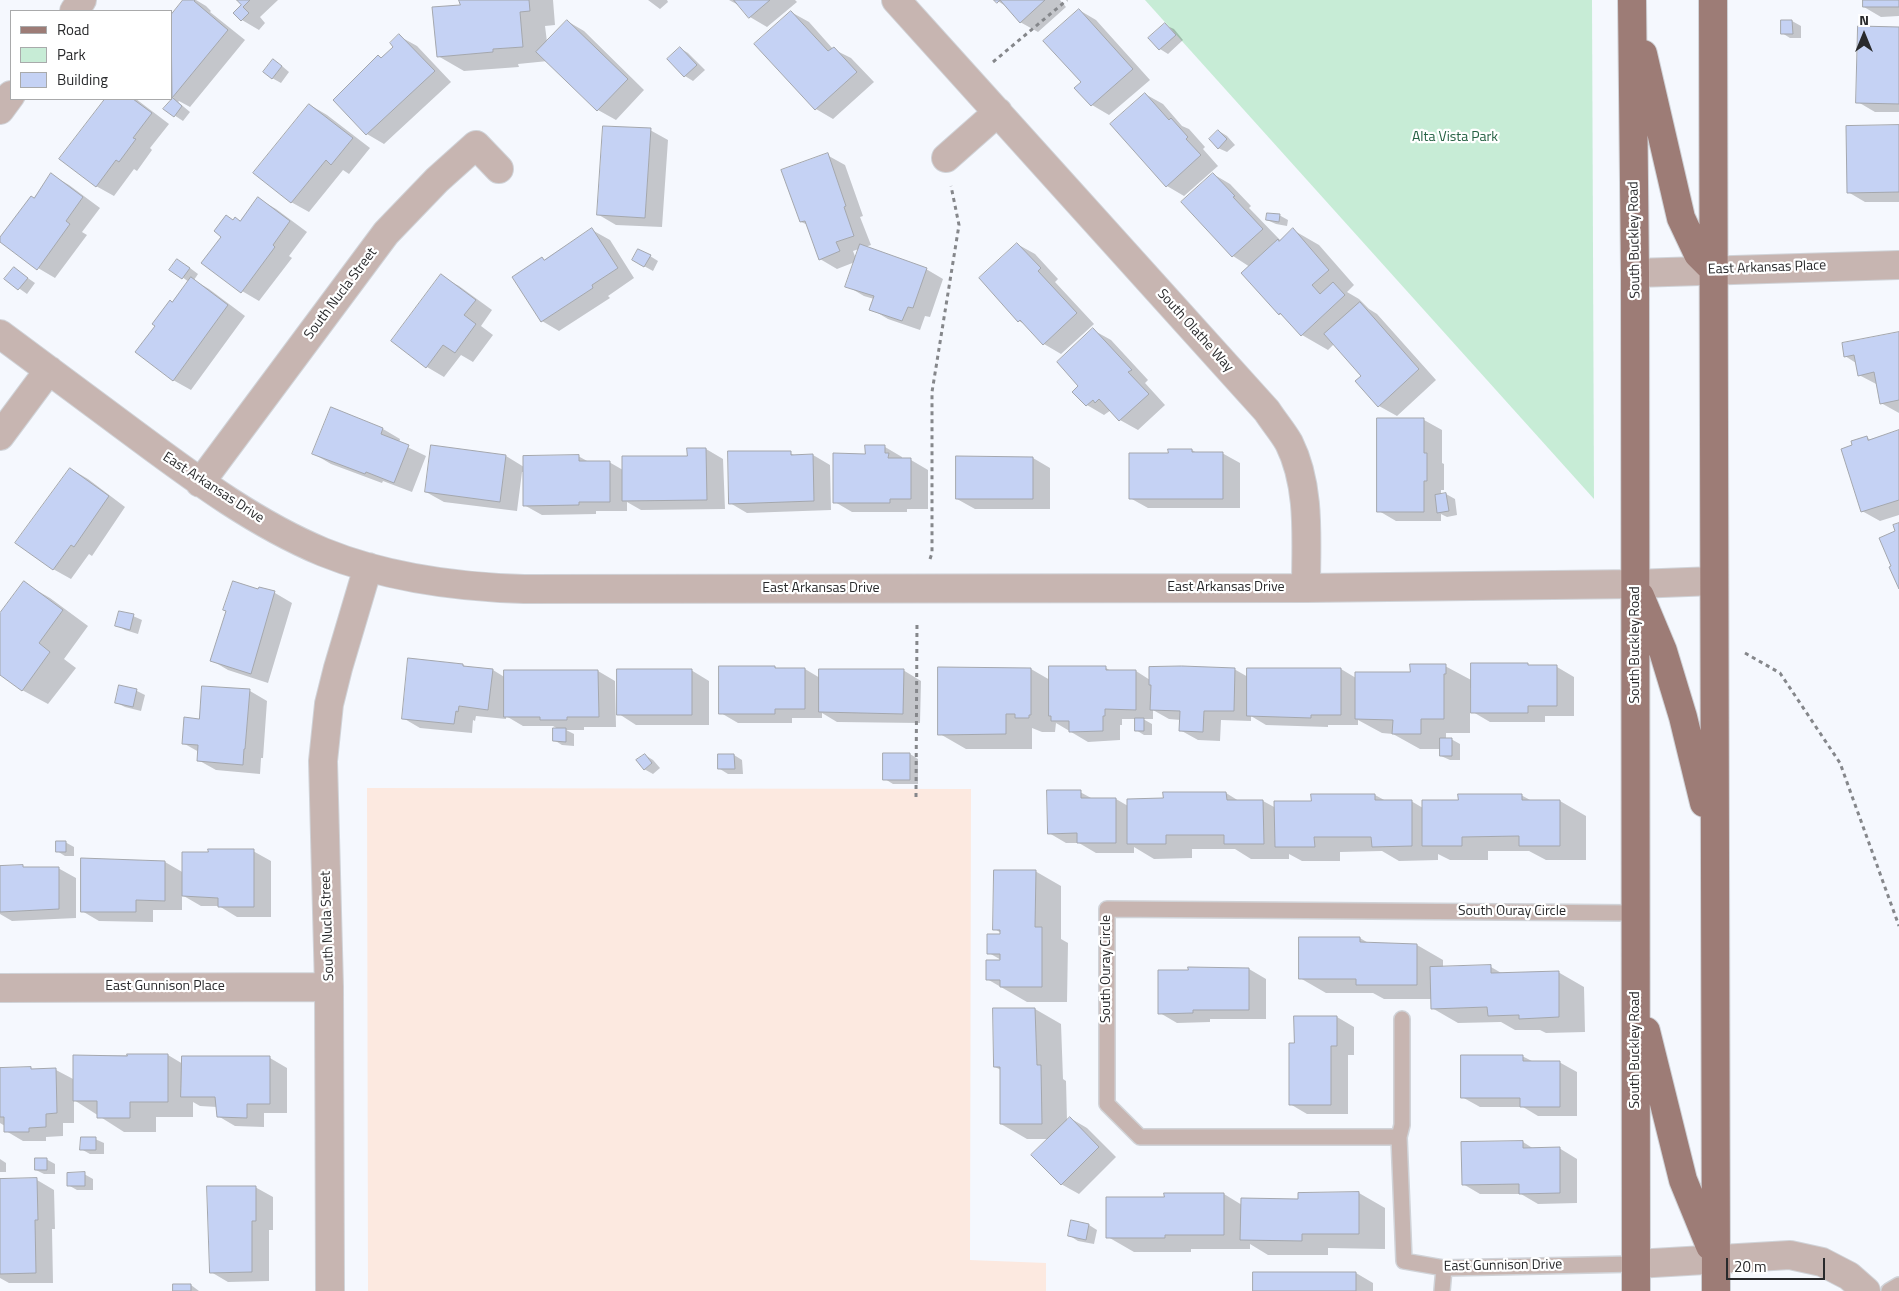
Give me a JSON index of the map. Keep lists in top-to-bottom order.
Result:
{
  "streets": {
    "main road": ["South Buckley Road"],
    "street": [
      "East Arkansas Place",
      "South Nucla Street",
      "South Olathe Way",
      "East Arkansas Drive",
      "East Gunnison Place"
    ],
    "lane": ["South Ouray Circle", "East Gunnison Drive"]
  },
  "crossings": [
    ["South Buckley Road", "East Arkansas Place"],
    ["South Buckley Road", "East Arkansas Drive"],
    ["South Buckley Road", "South Ouray Circle"],
    ["South Buckley Road", "East Gunnison Drive"],
    ["South Nucla Street", "East Arkansas Drive"],
    ["South Nucla Street", "East Gunnison Place"],
    ["South Olathe Way", "East Arkansas Drive"],
    ["South Ouray Circle", "East Gunnison Drive"]
  ],
  "parks": ["Alta Vista Park"],
  "legend": ["Road", "Park", "Building"],
  "scale_bar": "20 m",
  "north": "top"
}
